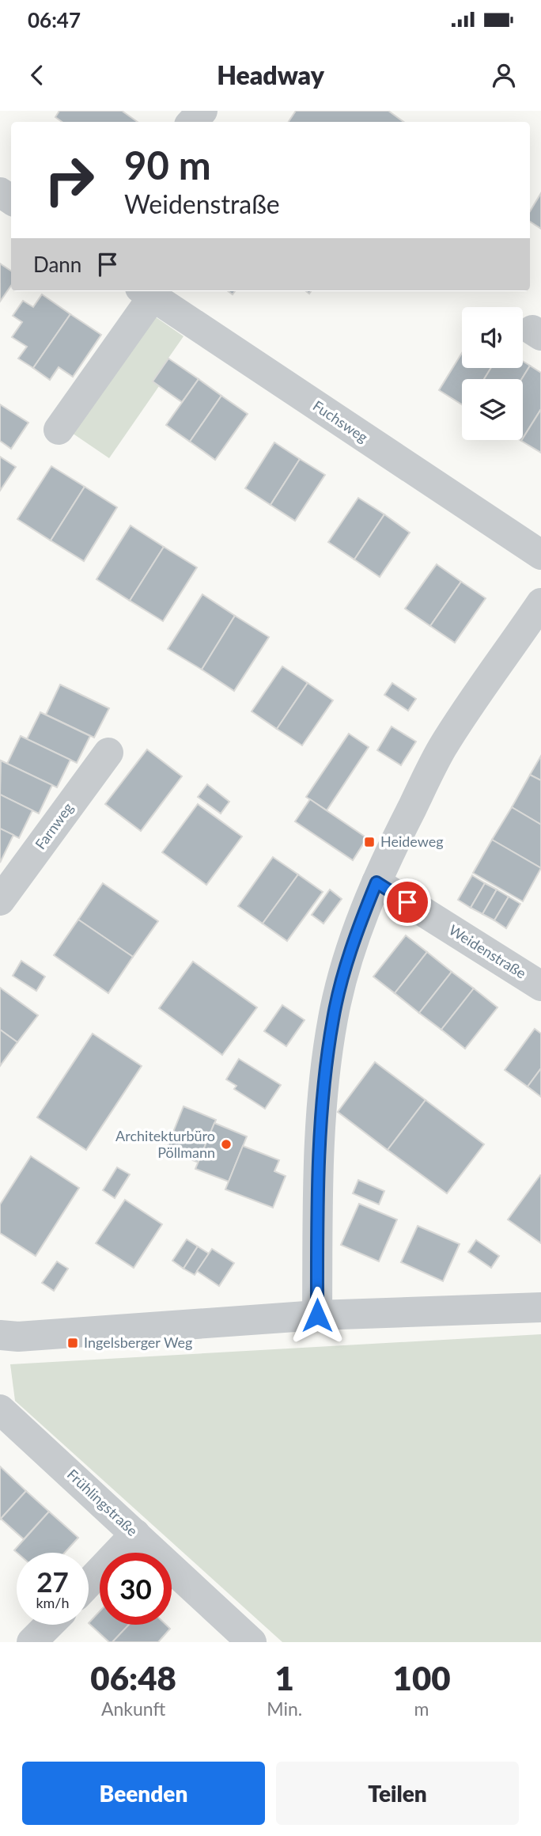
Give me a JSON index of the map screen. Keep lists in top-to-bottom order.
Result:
{
  "streets": {
    "street": [
      "Fuchsweg",
      "Farnweg",
      "Weidenstraße",
      "Frühlingstraße"
    ]
  },
  "places": {
    "transit": ["Heideweg", "Ingelsberger Weg"],
    "other": ["Architekturbüro Pöllmann"]
  },
  "page": {
    "status": "06:47",
    "header": "Headway",
    "turn": ["90 m", "Weidenstraße"],
    "then": "Dann",
    "speed": "27 km/h",
    "limit": "30",
    "eta": [
      "06:48",
      "Ankunft",
      "1",
      "Min.",
      "100",
      "m"
    ],
    "buttons": ["Beenden", "Teilen"]
  }
}
